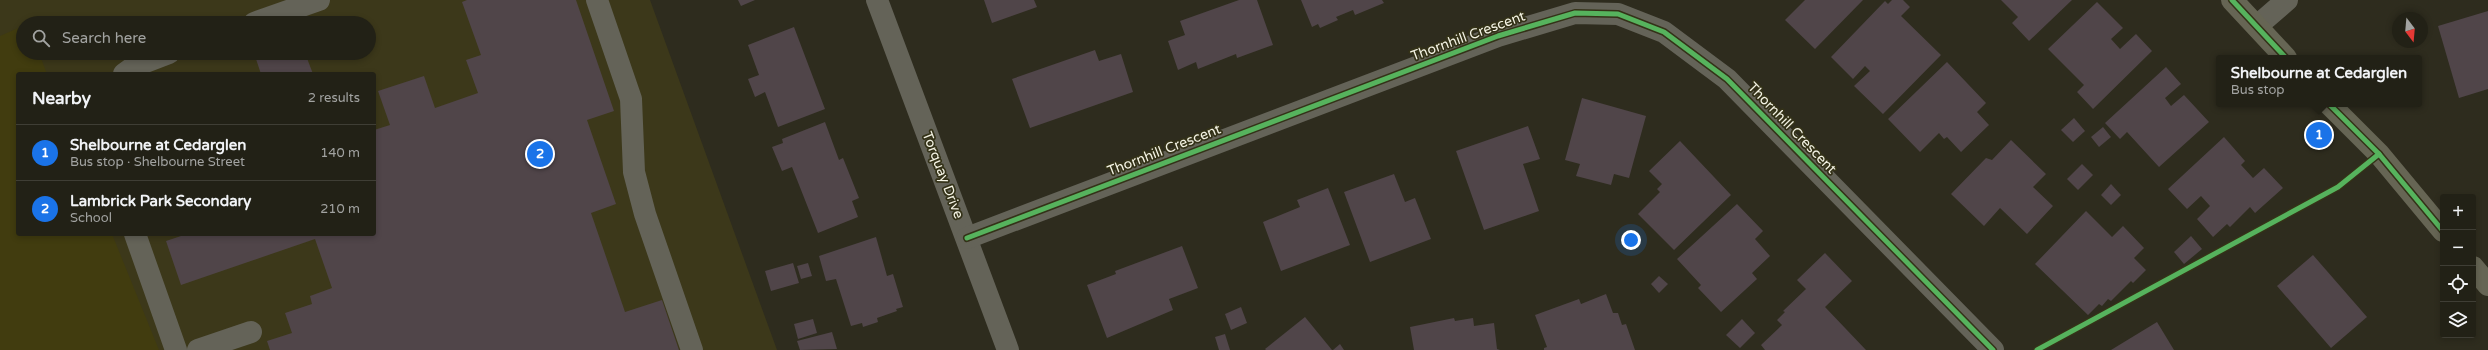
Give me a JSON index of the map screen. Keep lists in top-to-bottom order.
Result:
{
  "streets": {
    "street": ["Thornhill Crescent", "Torquay Drive"]
  },
  "crossings": [
    ["Thornhill Crescent", "Torquay Drive"]
  ],
  "north": "bottom",
  "page": {
    "search": "Search here",
    "popup": ["Shelbourne at Cedarglen", "Bus stop"],
    "heading": ["Nearby", "2 results"],
    "pins": ["1", "2"],
    "list": [
      {
        "mark": "1",
        "name": "Shelbourne at Cedarglen",
        "note": "Bus stop · Shelbourne Street",
        "value": "140 m"
      },
      {
        "mark": "2",
        "name": "Lambrick Park Secondary",
        "note": "School",
        "value": "210 m"
      }
    ],
    "map_buttons": ["+", "−"]
  }
}
